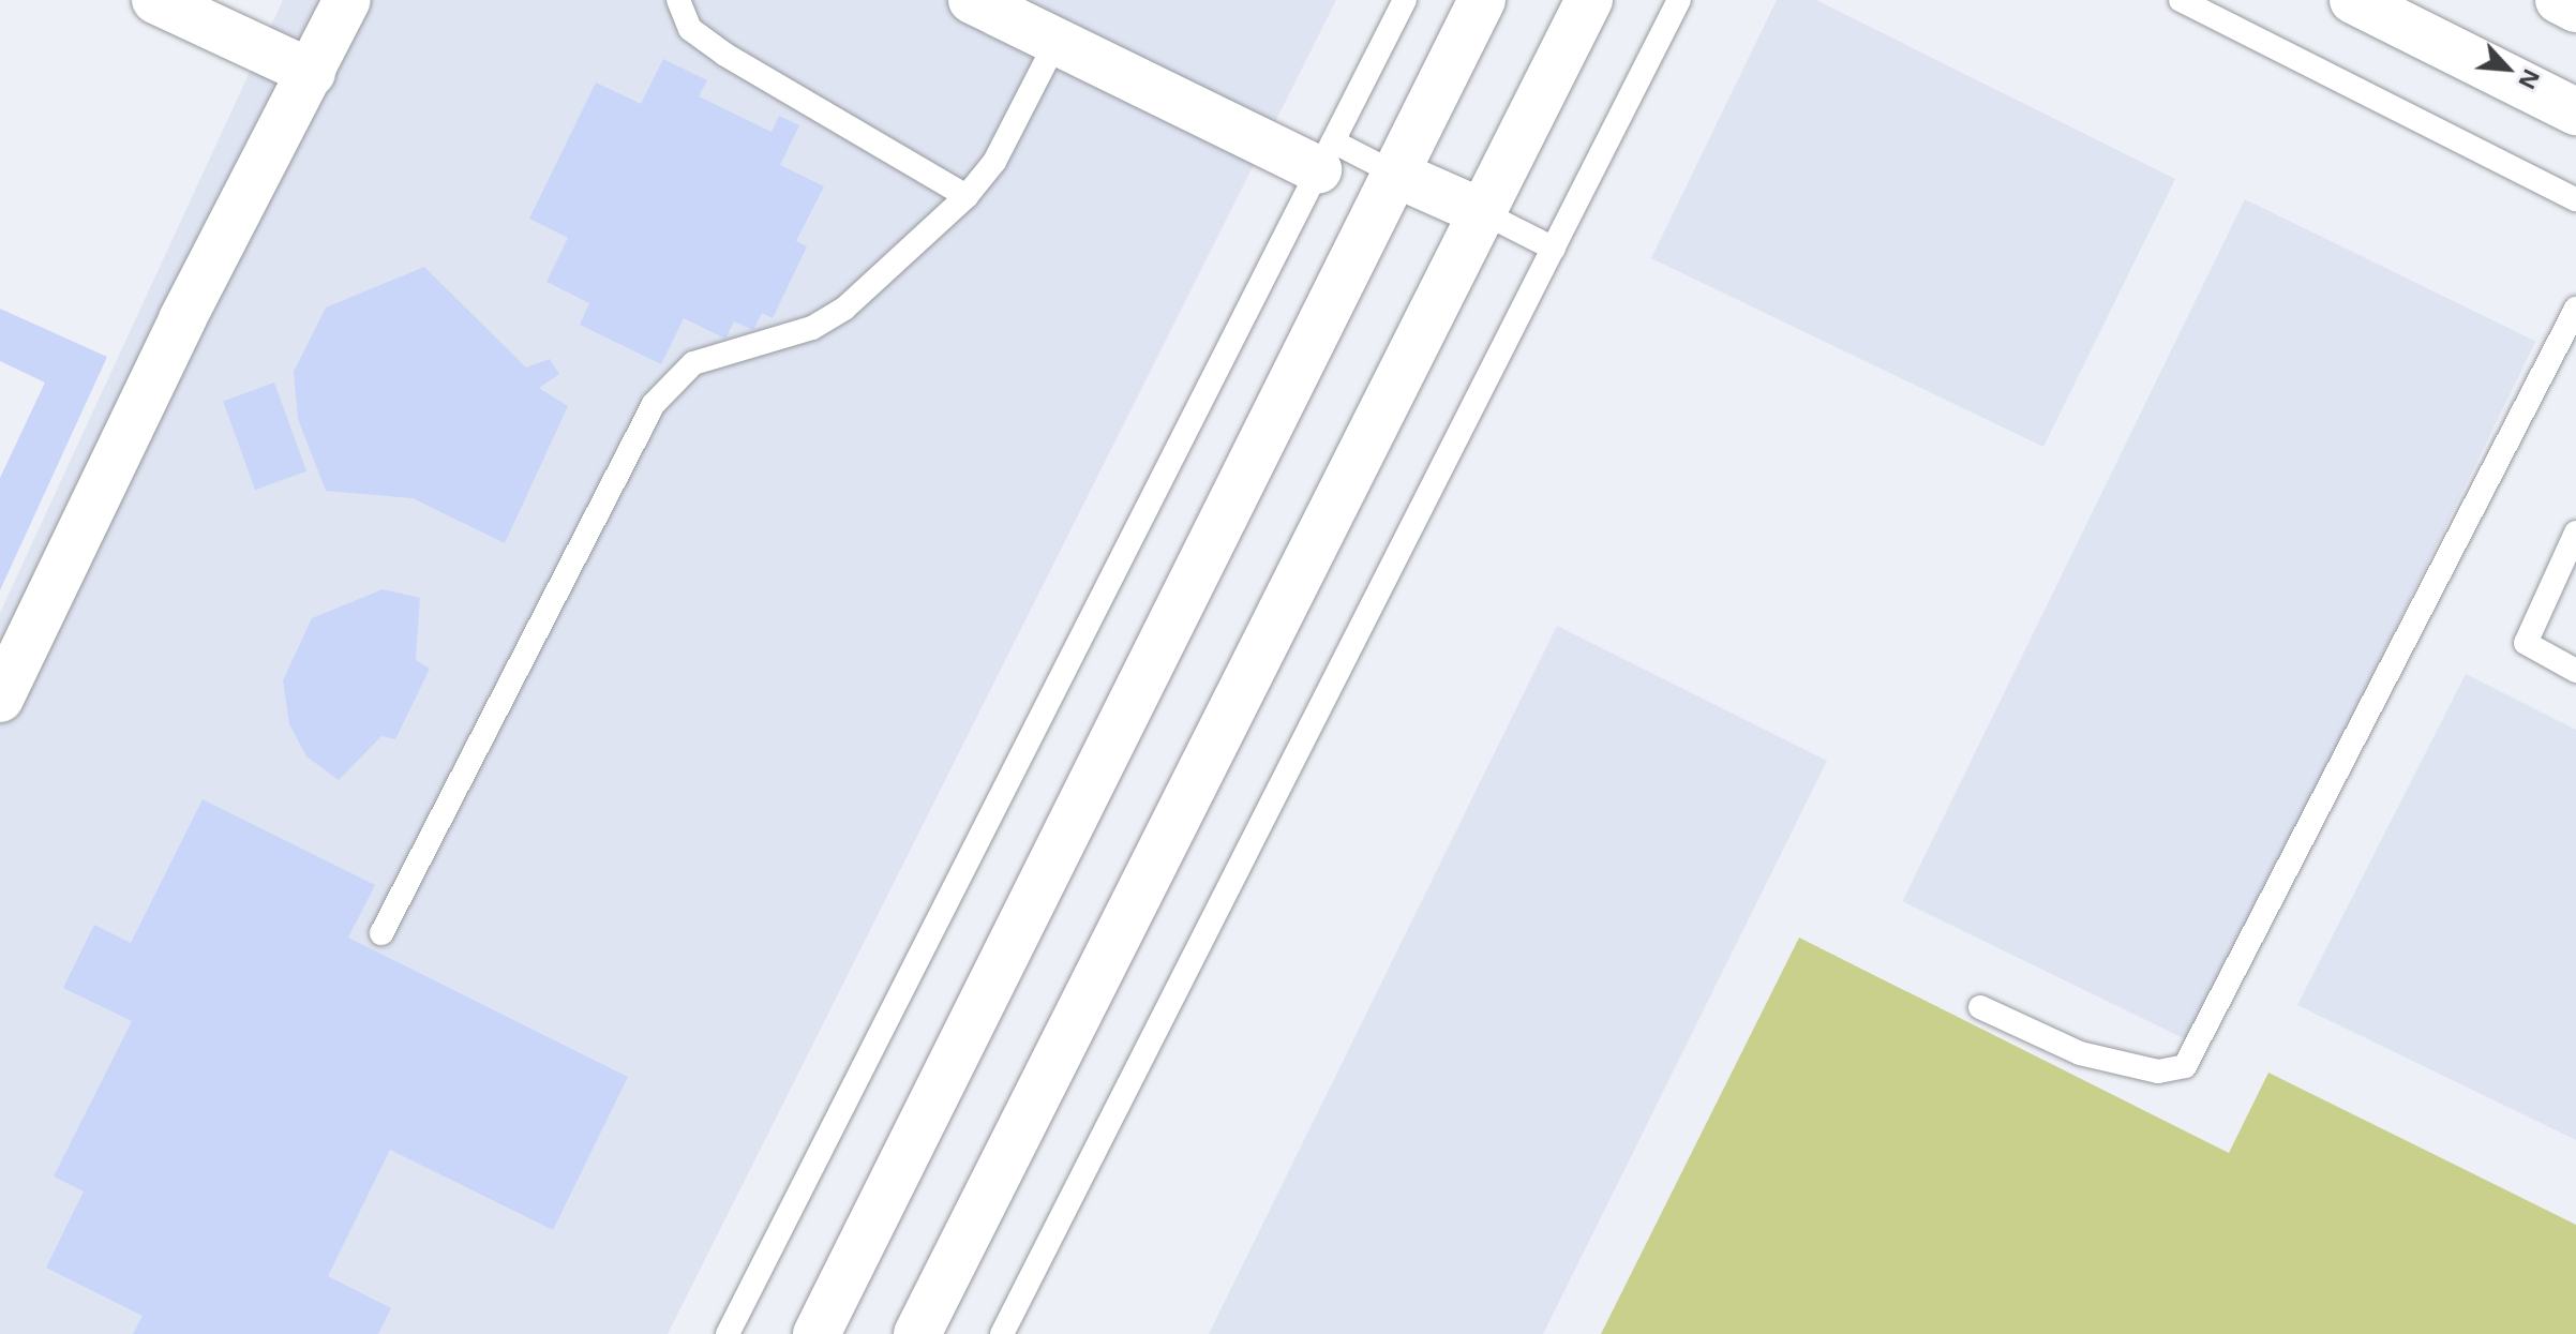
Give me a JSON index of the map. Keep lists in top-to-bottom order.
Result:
{
  "north": "bottom right"
}
